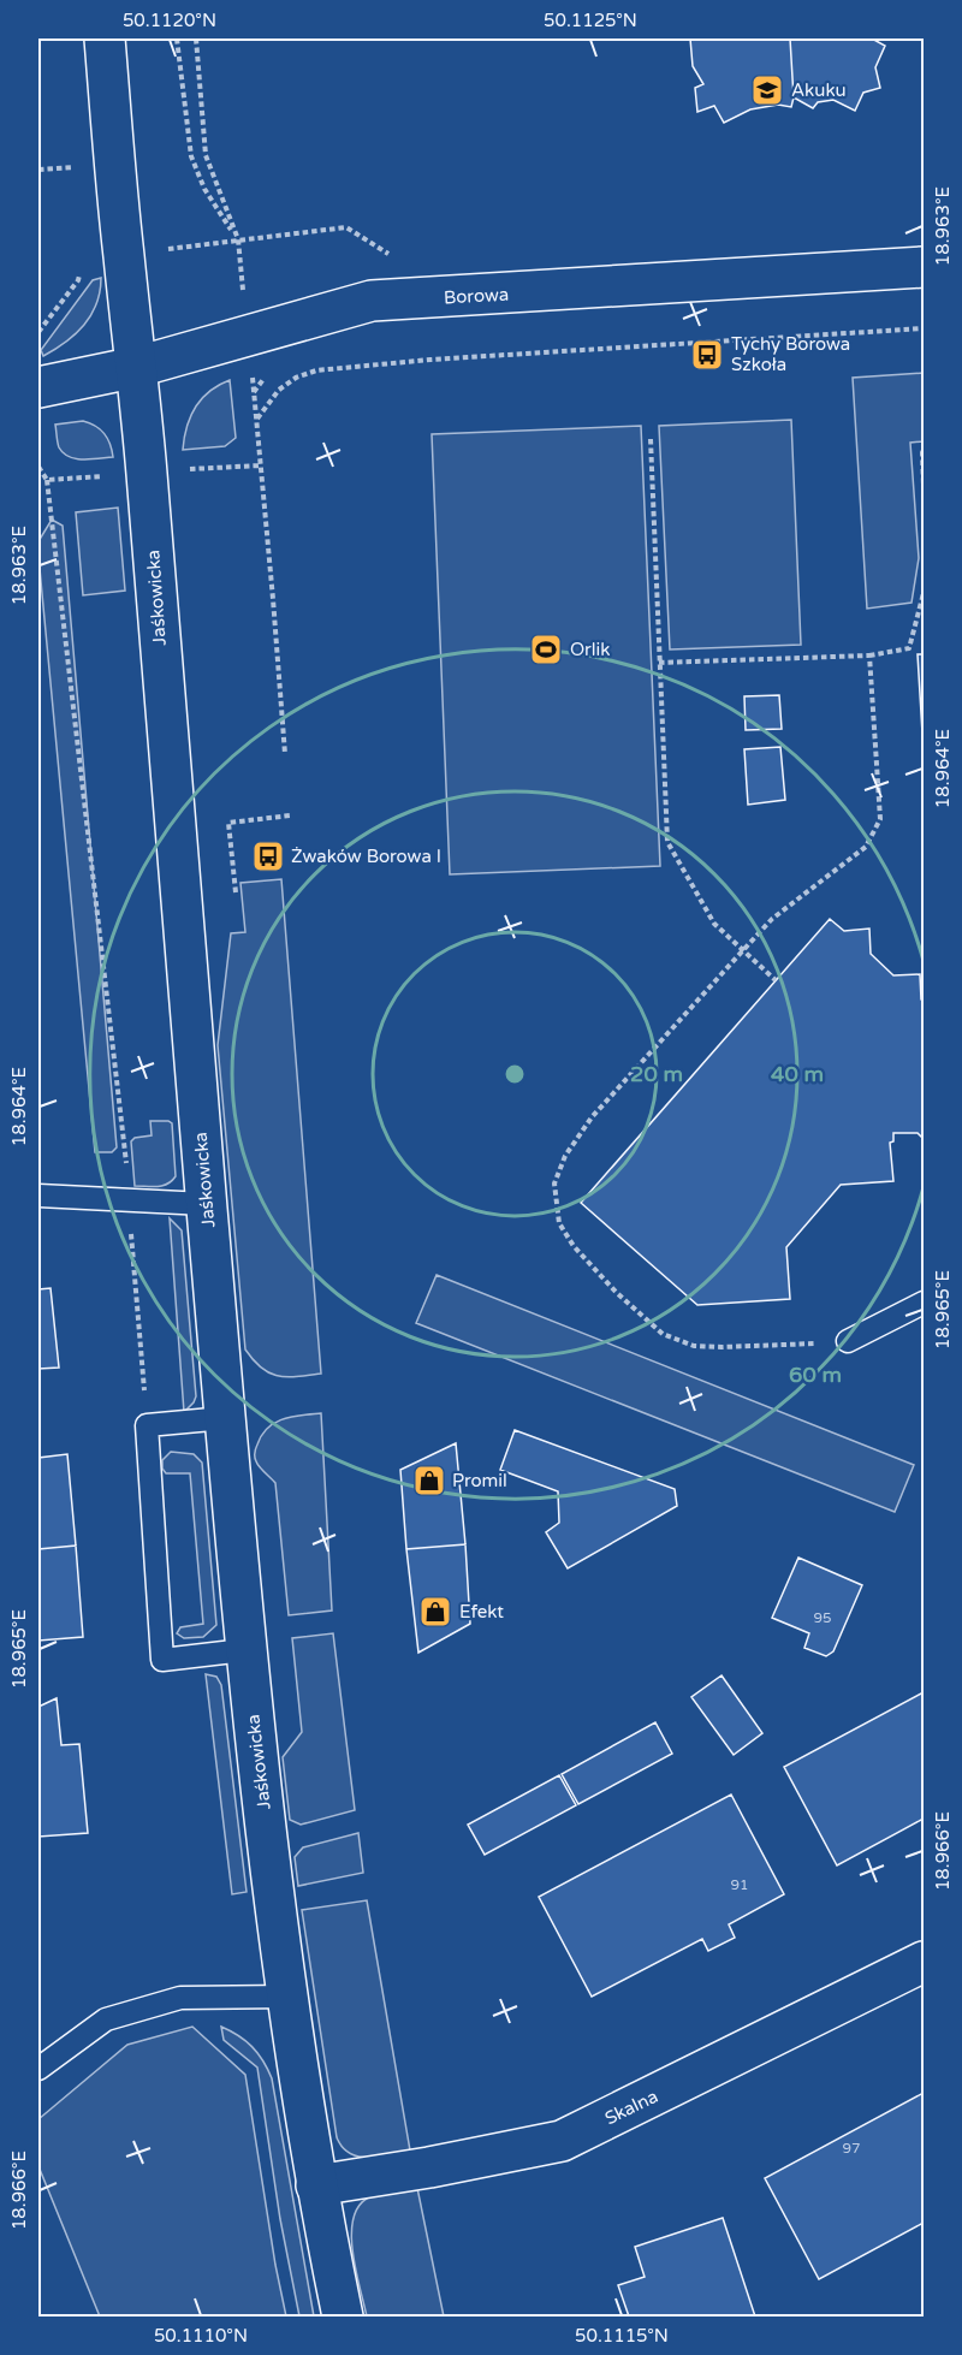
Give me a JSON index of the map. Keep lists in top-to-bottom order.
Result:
{
  "streets": {
    "street": ["Borowa", "Jaśkowicka", "Skalna"]
  },
  "crossings": [
    ["Borowa", "Jaśkowicka"],
    ["Jaśkowicka", "Skalna"]
  ],
  "places": {
    "school or university": ["Akuku"],
    "bus stop": ["Tychy Borowa Szkoła", "Żwaków Borowa I"],
    "sports": ["Orlik"],
    "shop": ["Promil", "Efekt"]
  },
  "house_numbers": ["95", "91", "97"],
  "coordinates": [
    "50.1120°N",
    "50.1125°N",
    "18.963°E",
    "18.964°E",
    "18.965°E",
    "18.966°E",
    "50.1110°N",
    "50.1115°N"
  ],
  "rings": ["20 m", "40 m", "60 m"]
}
